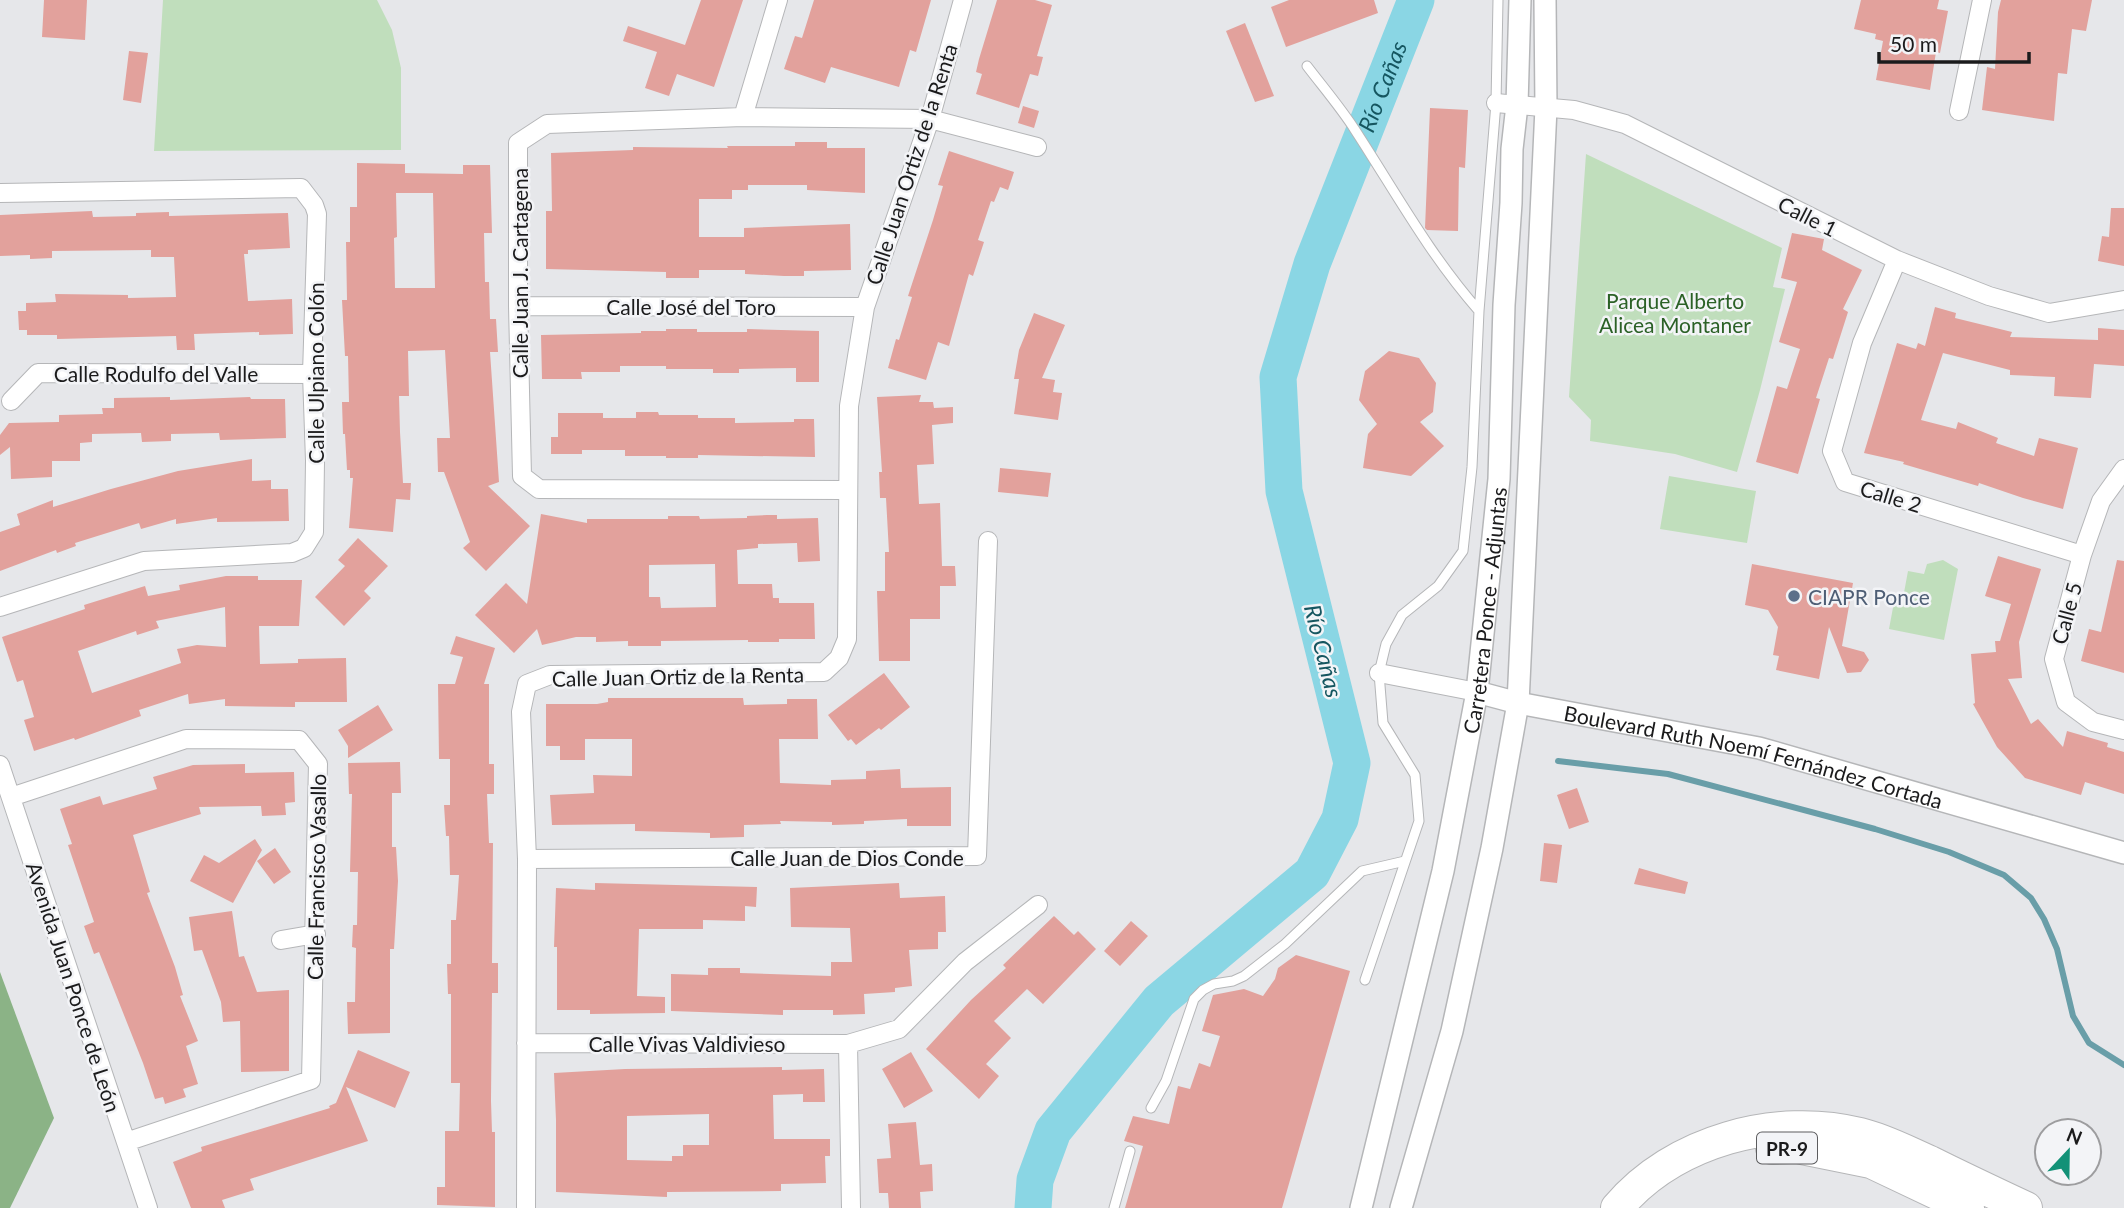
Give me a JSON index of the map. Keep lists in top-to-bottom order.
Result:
{
  "streets": {
    "highway": ["PR-9"],
    "street": [
      "Calle Juan Ortiz de la Renta",
      "Calle 1",
      "Calle Juan J. Cartagena",
      "Calle José del Toro",
      "Calle Rodulfo del Valle",
      "Calle Ulpiano Colón",
      "Calle 2",
      "Carretera Ponce - Adjuntas",
      "Calle 5",
      "Boulevard Ruth Noemí Fernández Cortada",
      "Calle Juan de Dios Conde",
      "Calle Francisco Vasallo",
      "Avenida Juan Ponce de León",
      "Calle Vivas Valdivieso"
    ]
  },
  "crossings": [
    ["Calle Juan Ortiz de la Renta", "Calle Juan J. Cartagena"],
    ["Calle Juan Ortiz de la Renta", "Calle José del Toro"],
    ["Calle Juan Ortiz de la Renta", "Calle Juan de Dios Conde"],
    ["Calle Juan Ortiz de la Renta", "Calle Vivas Valdivieso"],
    ["Calle 1", "Calle 2"],
    ["Calle 1", "Carretera Ponce - Adjuntas"],
    ["Calle Juan J. Cartagena", "Calle José del Toro"],
    ["Calle Rodulfo del Valle", "Calle Ulpiano Colón"],
    ["Calle 2", "Calle 5"],
    ["Carretera Ponce - Adjuntas", "Boulevard Ruth Noemí Fernández Cortada"],
    ["Calle Francisco Vasallo", "Avenida Juan Ponce de León"]
  ],
  "water": ["Río Cañas"],
  "parks": ["Parque Alberto Alicea Montaner"],
  "places": ["CIAPR Ponce"],
  "scale_bar": "50 m",
  "north": "top"
}
